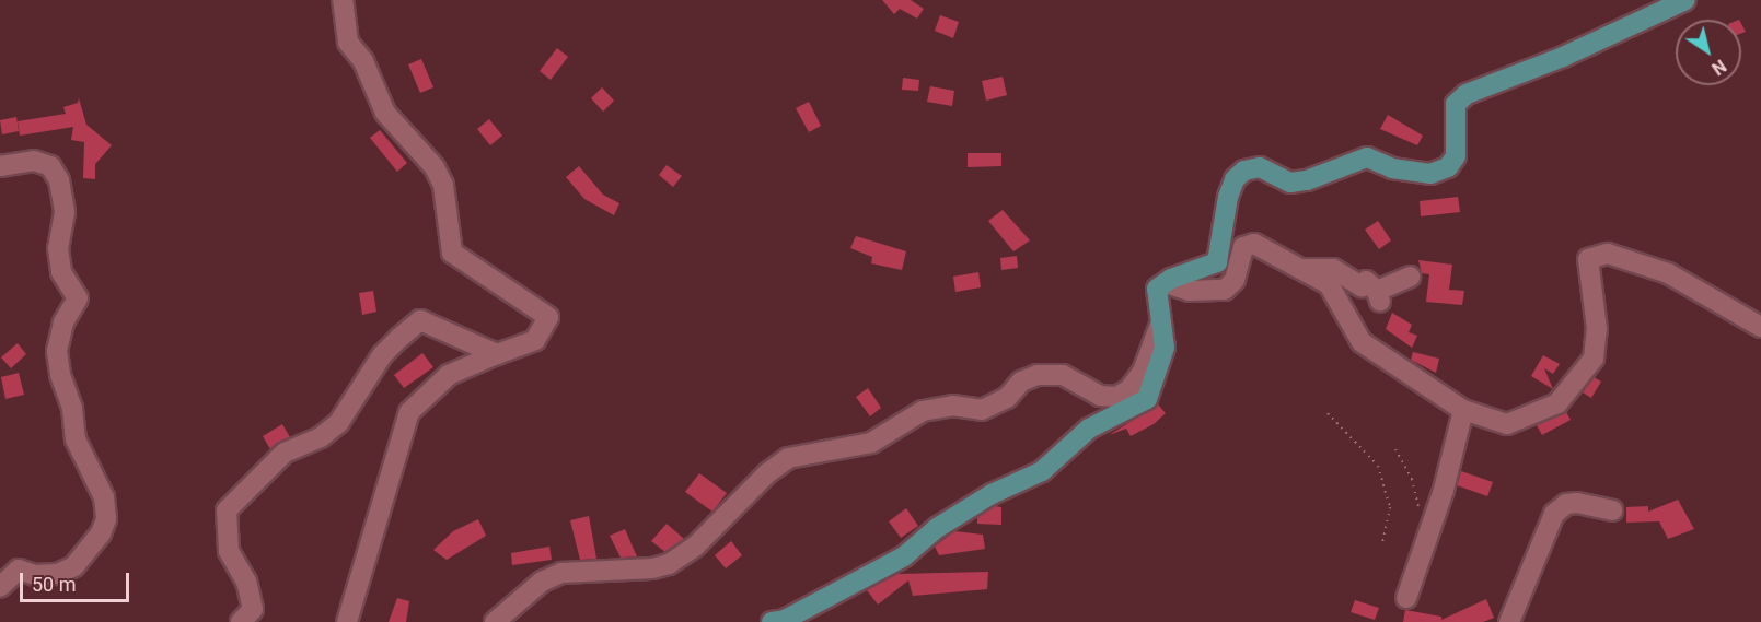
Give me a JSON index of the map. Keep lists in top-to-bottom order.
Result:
{
  "scale_bar": "50 m",
  "north": "bottom right"
}
